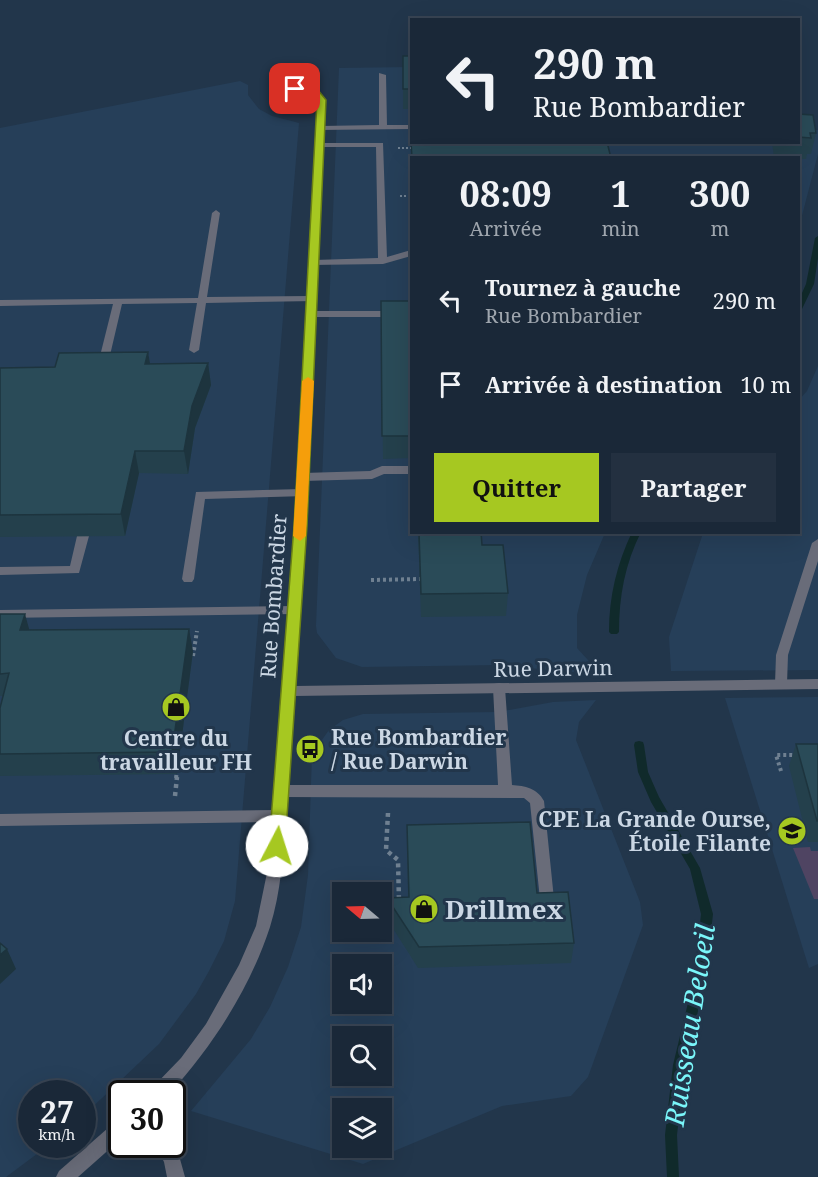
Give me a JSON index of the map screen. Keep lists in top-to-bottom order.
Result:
{
  "streets": {
    "street": ["Rue Bombardier", "Rue Darwin"]
  },
  "crossings": [
    ["Rue Bombardier", "Rue Darwin"]
  ],
  "water": ["Ruisseau Beloeil"],
  "places": {
    "shop": ["Centre du travailleur FH", "Drillmex"],
    "bus stop": ["Rue Bombardier / Rue Darwin"],
    "school or university": ["CPE La Grande Ourse, Étoile Filante"]
  },
  "north": "left",
  "page": {
    "turn": ["290 m", "Rue Bombardier"],
    "eta": [
      "08:09",
      "Arrivée",
      "1",
      "min",
      "300",
      "m"
    ],
    "list": [
      {
        "name": "Tournez à gauche",
        "note": "Rue Bombardier",
        "value": "290 m"
      },
      {
        "name": "Arrivée à destination",
        "value": "10 m"
      }
    ],
    "buttons": ["Quitter", "Partager"],
    "speed": "27 km/h",
    "limit": "30"
  }
}
